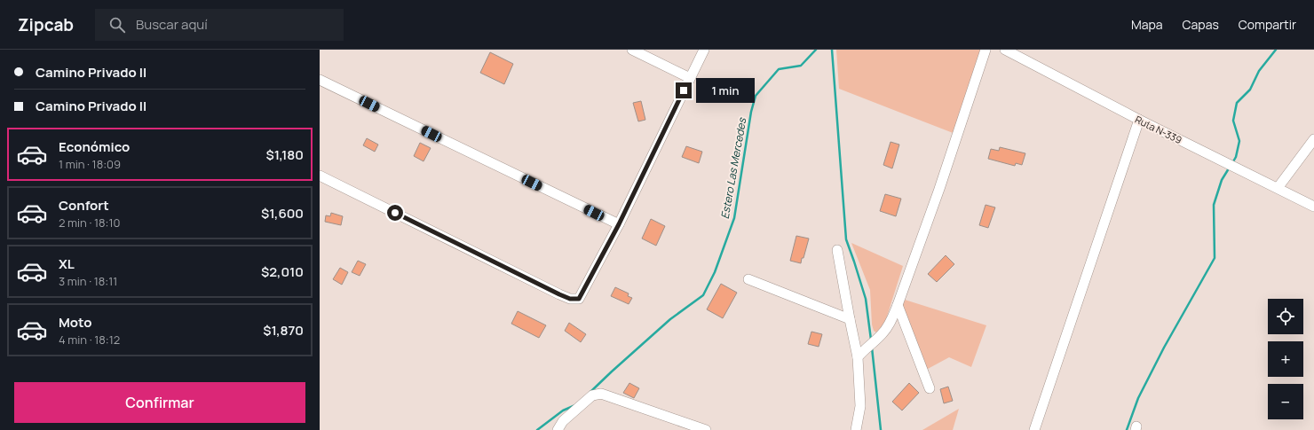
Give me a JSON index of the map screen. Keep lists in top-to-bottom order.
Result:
{
  "streets": {
    "street": ["Ruta N-339"]
  },
  "water": ["Estero Las Mercedes"],
  "page": {
    "header": "Zipcab",
    "search": "Buscar aquí",
    "nav": ["Mapa", "Capas", "Compartir"],
    "banner": ["Camino Privado II", "Camino Privado II"],
    "bubble": "1 min",
    "list": [
      {
        "name": "Económico",
        "note": "1 min · 18:09",
        "value": "$1,180"
      },
      {
        "name": "Confort",
        "note": "2 min · 18:10",
        "value": "$1,600"
      },
      {
        "name": "XL",
        "note": "3 min · 18:11",
        "value": "$2,010"
      },
      {
        "name": "Moto",
        "note": "4 min · 18:12",
        "value": "$1,870"
      }
    ],
    "map_buttons": ["+", "−"],
    "buttons": "Confirmar"
  }
}
